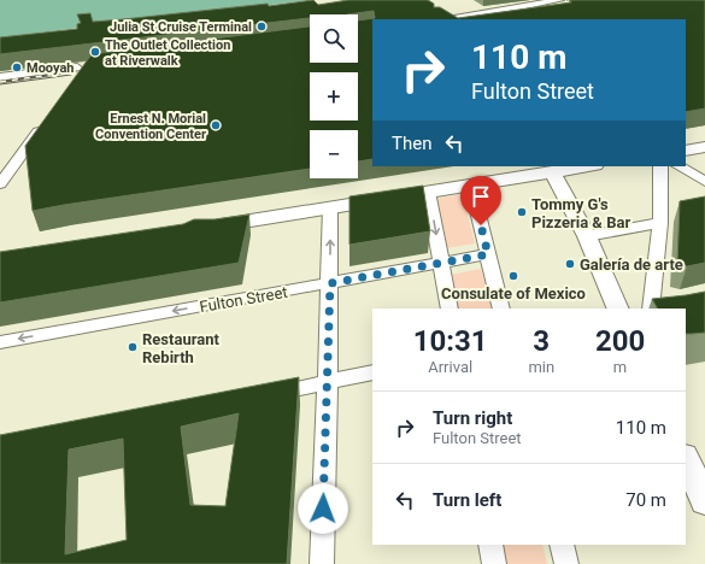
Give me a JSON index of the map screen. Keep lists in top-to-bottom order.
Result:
{
  "streets": {
    "street": ["Fulton Street"]
  },
  "places": [
    "Julia St Cruise Terminal",
    "The Outlet Collection at Riverwalk",
    "Mooyah",
    "Ernest N. Morial Convention Center",
    "Tommy G's Pizzeria & Bar",
    "Galería de arte",
    "Consulate of Mexico",
    "Restaurant Rebirth"
  ],
  "page": {
    "map_buttons": ["+", "−"],
    "turn": ["110 m", "Fulton Street"],
    "then": "Then",
    "eta": [
      "10:31",
      "Arrival",
      "3",
      "min",
      "200",
      "m"
    ],
    "list": [
      {
        "name": "Turn right",
        "note": "Fulton Street",
        "value": "110 m"
      },
      {
        "name": "Turn left",
        "value": "70 m"
      }
    ]
  }
}
